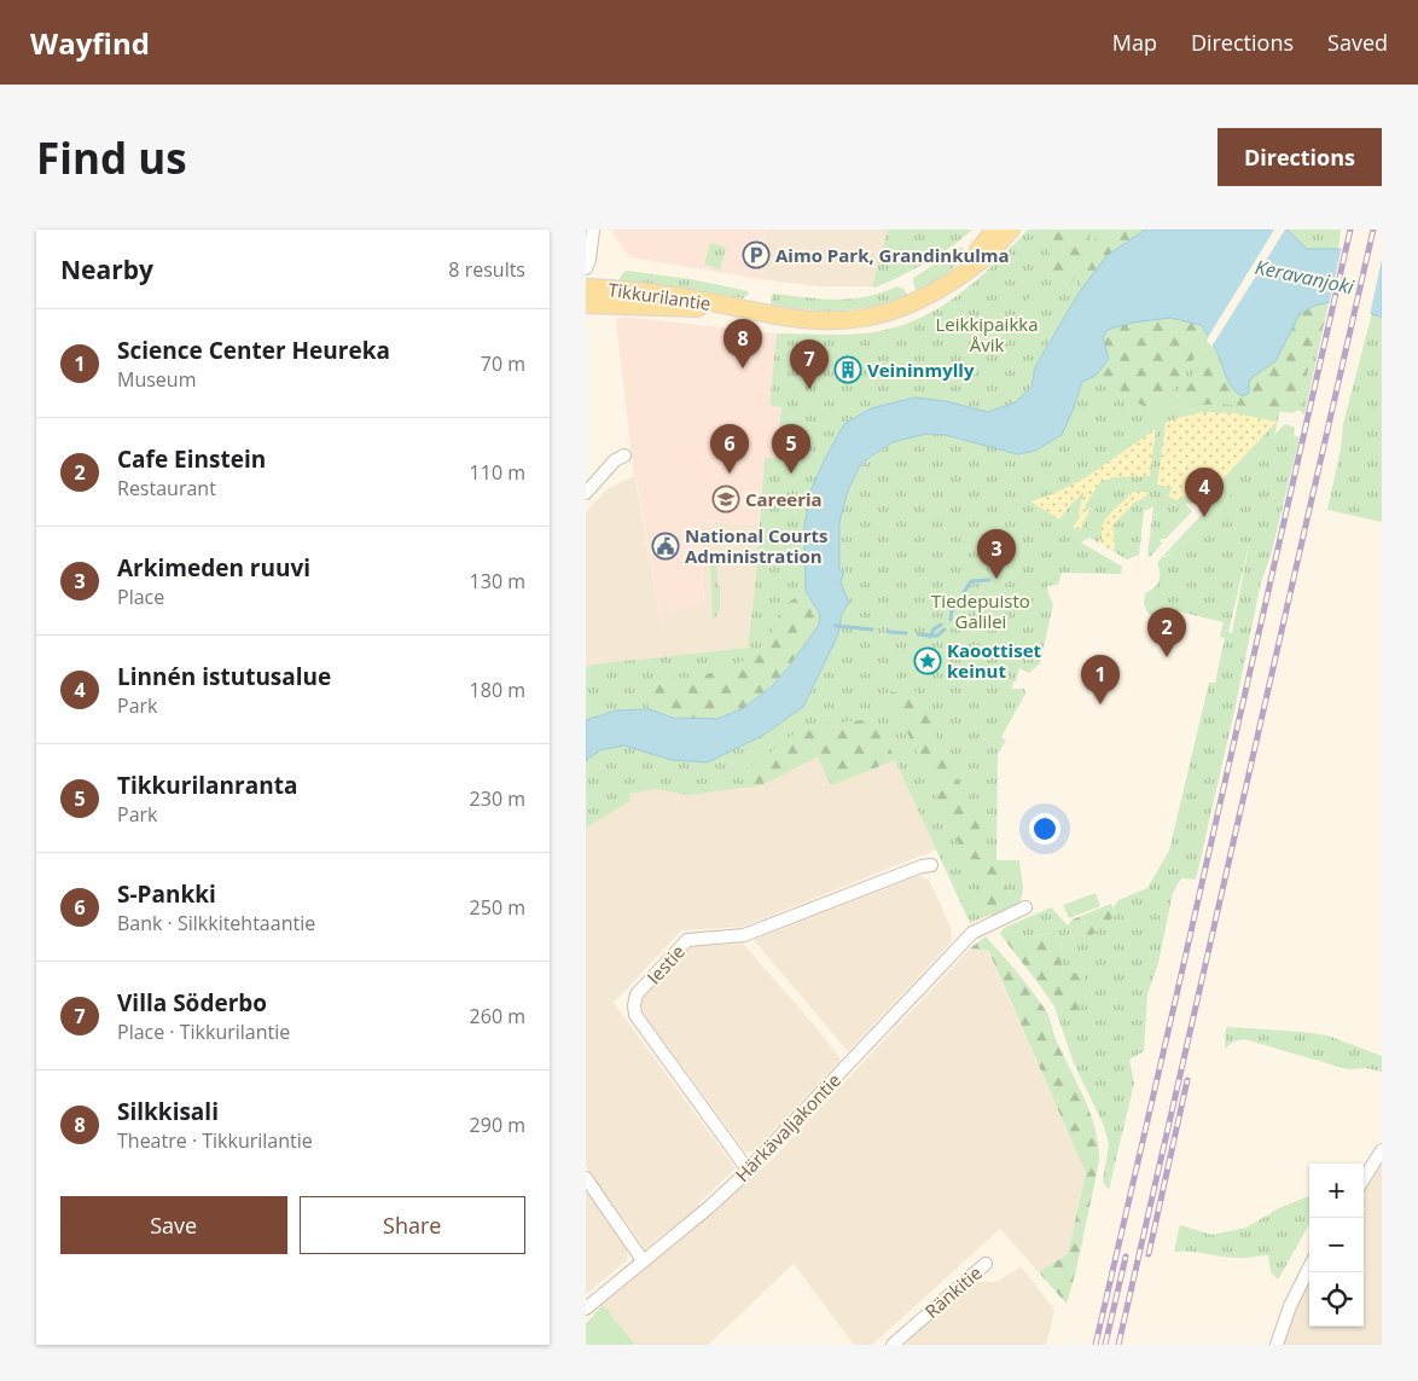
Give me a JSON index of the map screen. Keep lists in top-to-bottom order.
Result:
{
  "streets": {
    "main road": ["Tikkurilantie"],
    "street": ["Iestie", "Härkävaljakontie", "Ränkitie"]
  },
  "crossings": [
    ["Iestie", "Härkävaljakontie"]
  ],
  "water": ["Keravanjoki"],
  "parks": ["Leikkipaikka Åvik", "Tiedepuisto Galilei"],
  "places": {
    "parking": ["Aimo Park, Grandinkulma"],
    "building": ["Veininmylly"],
    "school or university": ["Careeria"],
    "public building": ["National Courts Administration"],
    "place": ["Kaoottiset keinut"]
  },
  "page": {
    "header": "Wayfind",
    "nav": ["Map", "Directions", "Saved"],
    "buttons": [
      "Directions",
      ["Save", "Share"]
    ],
    "title": "Find us",
    "heading": ["Nearby", "8 results"],
    "list": [
      {
        "mark": "1",
        "name": "Science Center Heureka",
        "note": "Museum",
        "value": "70 m"
      },
      {
        "mark": "2",
        "name": "Cafe Einstein",
        "note": "Restaurant",
        "value": "110 m"
      },
      {
        "mark": "3",
        "name": "Arkimeden ruuvi",
        "note": "Place",
        "value": "130 m"
      },
      {
        "mark": "4",
        "name": "Linnén istutusalue",
        "note": "Park",
        "value": "180 m"
      },
      {
        "mark": "5",
        "name": "Tikkurilanranta",
        "note": "Park",
        "value": "230 m"
      },
      {
        "mark": "6",
        "name": "S-Pankki",
        "note": "Bank · Silkkitehtaantie",
        "value": "250 m"
      },
      {
        "mark": "7",
        "name": "Villa Söderbo",
        "note": "Place · Tikkurilantie",
        "value": "260 m"
      },
      {
        "mark": "8",
        "name": "Silkkisali",
        "note": "Theatre · Tikkurilantie",
        "value": "290 m"
      }
    ],
    "pins": [
      "8",
      "7",
      "5",
      "6",
      "4",
      "3",
      "2",
      "1"
    ],
    "map_buttons": ["+", "−"]
  }
}
